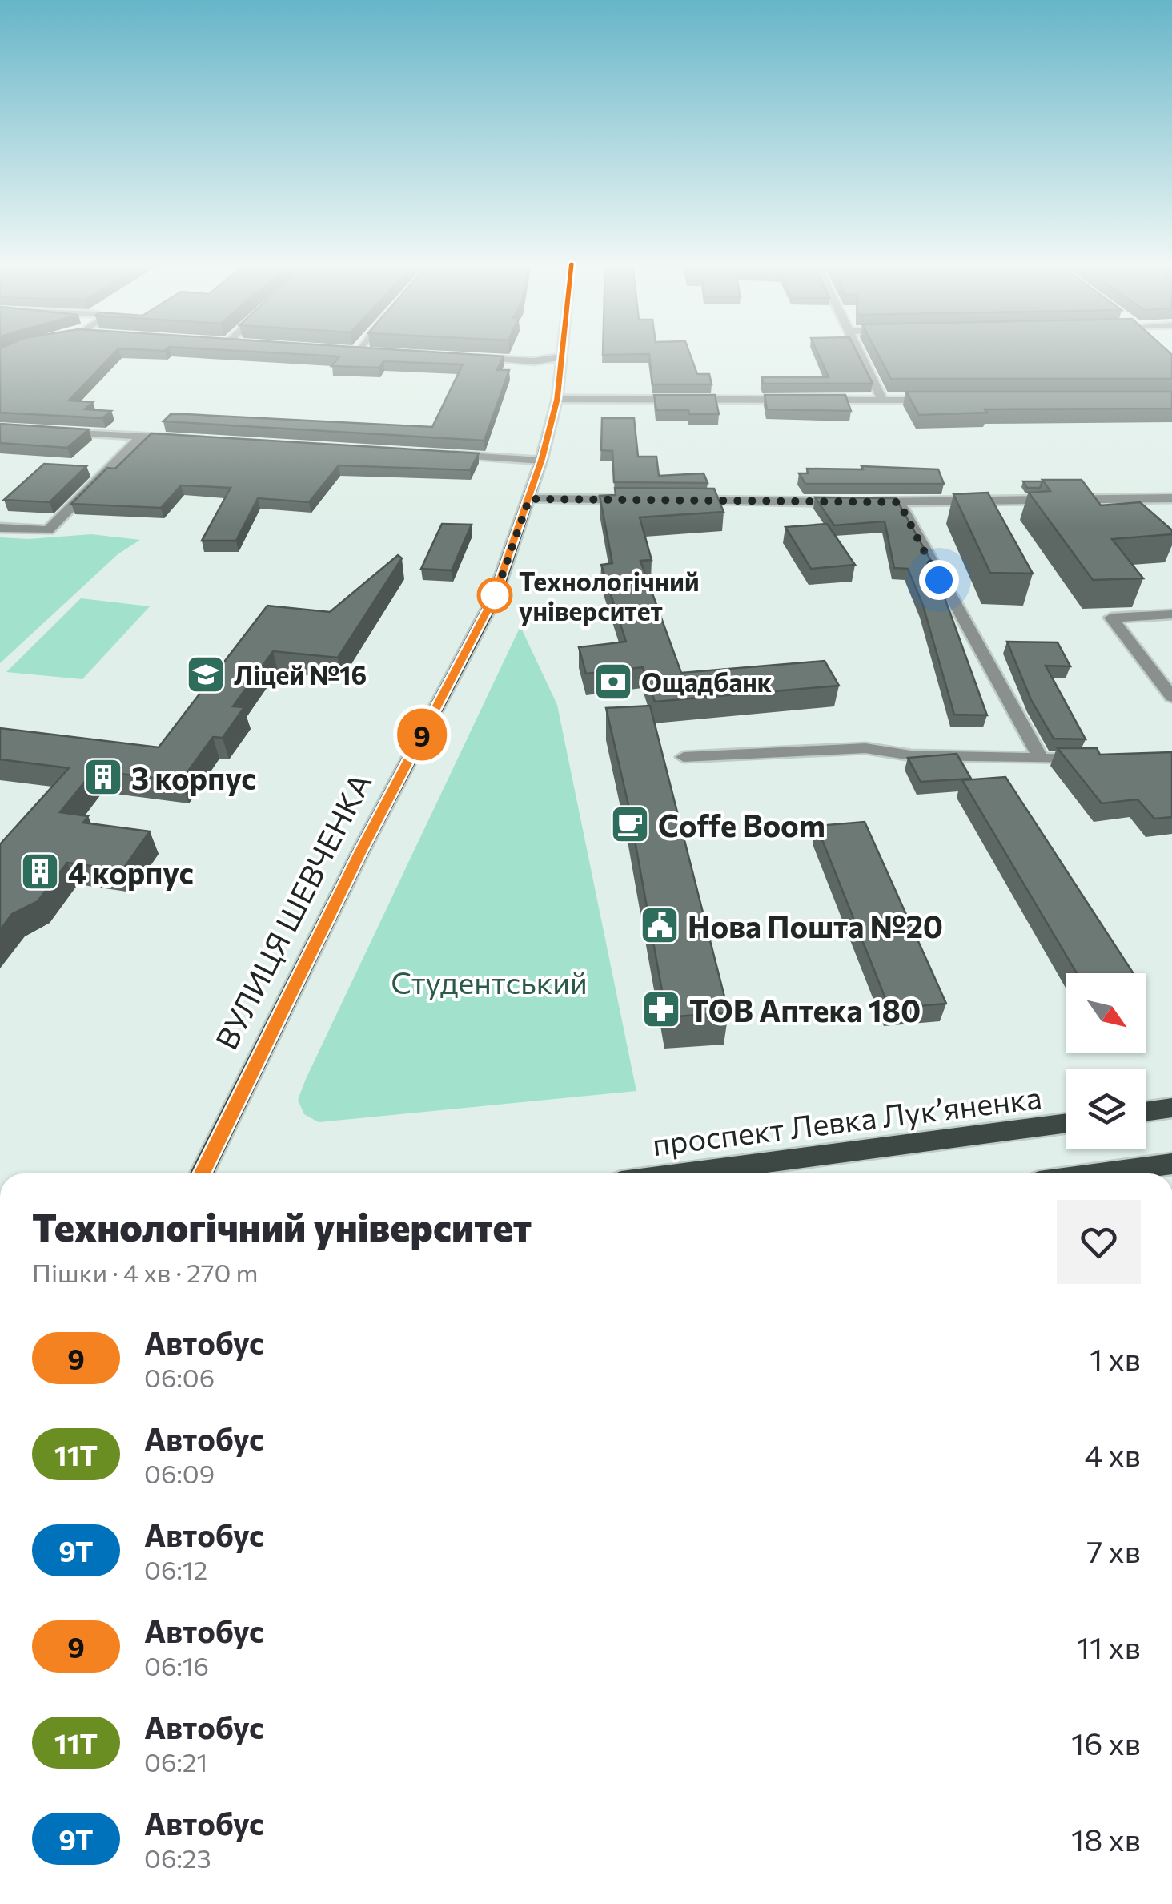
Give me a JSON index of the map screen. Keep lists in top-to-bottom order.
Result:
{
  "streets": {
    "main road": ["ВУЛИЦЯ ШЕВЧЕНКА", "проспект Левка Лукʼяненка"]
  },
  "parks": ["Студентський"],
  "places": {
    "other": ["Технологічний університет"],
    "school or university": ["Ліцей №16"],
    "bank": ["Ощадбанк"],
    "building": ["3 корпус", "4 корпус"],
    "cafe": ["Coffe Boom"],
    "public building": ["Нова Пошта №20"],
    "pharmacy": ["ТОВ Аптека 180"]
  },
  "lines": ["bus line 9"],
  "north": "bottom right",
  "page": {
    "on_map": "9",
    "heading": ["Технологічний університет", "Пішки · 4 хв · 270 m"],
    "list": [
      {
        "mark": "9",
        "name": "Автобус",
        "note": "06:06",
        "value": "1 хв"
      },
      {
        "mark": "11Т",
        "name": "Автобус",
        "note": "06:09",
        "value": "4 хв"
      },
      {
        "mark": "9Т",
        "name": "Автобус",
        "note": "06:12",
        "value": "7 хв"
      },
      {
        "mark": "9",
        "name": "Автобус",
        "note": "06:16",
        "value": "11 хв"
      },
      {
        "mark": "11Т",
        "name": "Автобус",
        "note": "06:21",
        "value": "16 хв"
      },
      {
        "mark": "9Т",
        "name": "Автобус",
        "note": "06:23",
        "value": "18 хв"
      }
    ]
  }
}
